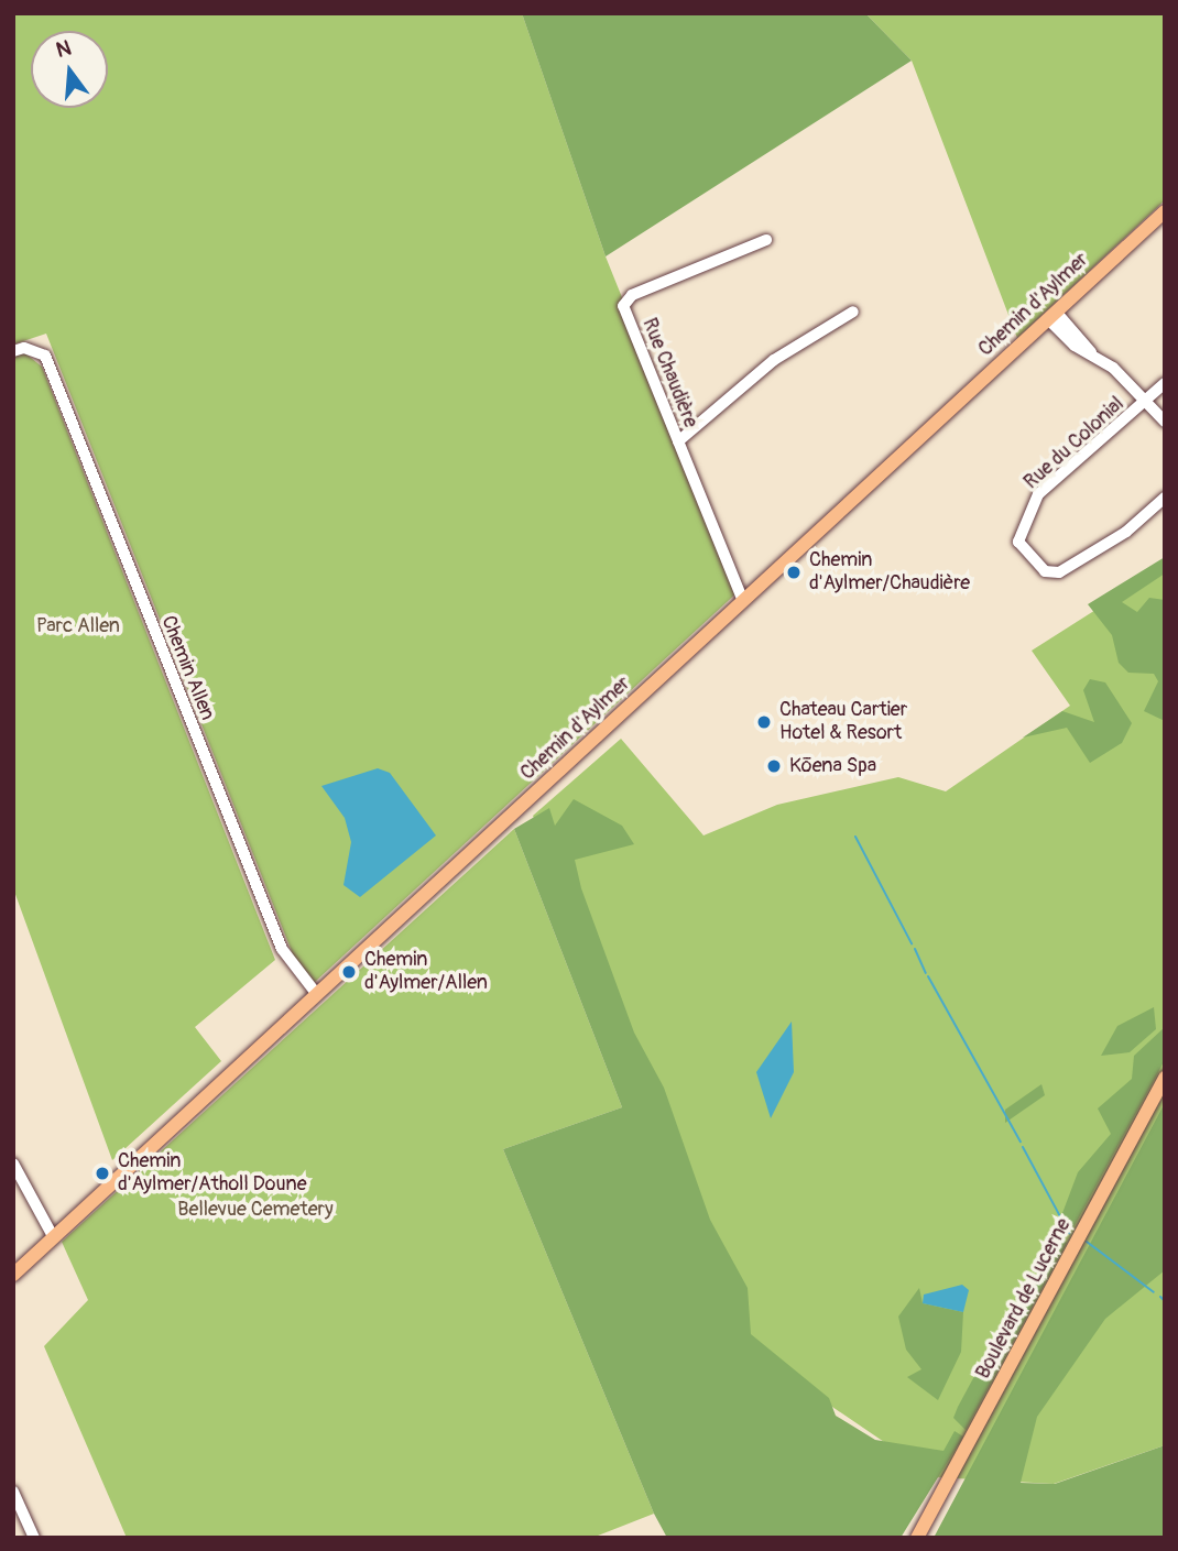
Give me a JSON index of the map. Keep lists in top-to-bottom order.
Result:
{
  "streets": {
    "main road": ["Chemin d'Aylmer", "Boulevard de Lucerne"],
    "street": ["Rue Chaudière", "Rue du Colonial", "Chemin Allen"]
  },
  "crossings": [
    ["Chemin d'Aylmer", "Rue Chaudière"],
    ["Chemin d'Aylmer", "Chemin Allen"]
  ],
  "parks": ["Parc Allen", "Bellevue Cemetery"],
  "places": [
    "Chemin d'Aylmer/Chaudière",
    "Chateau Cartier Hotel & Resort",
    "Kōena Spa",
    "Chemin d'Aylmer/Allen",
    "Chemin d'Aylmer/Atholl Doune"
  ],
  "north": "top"
}
